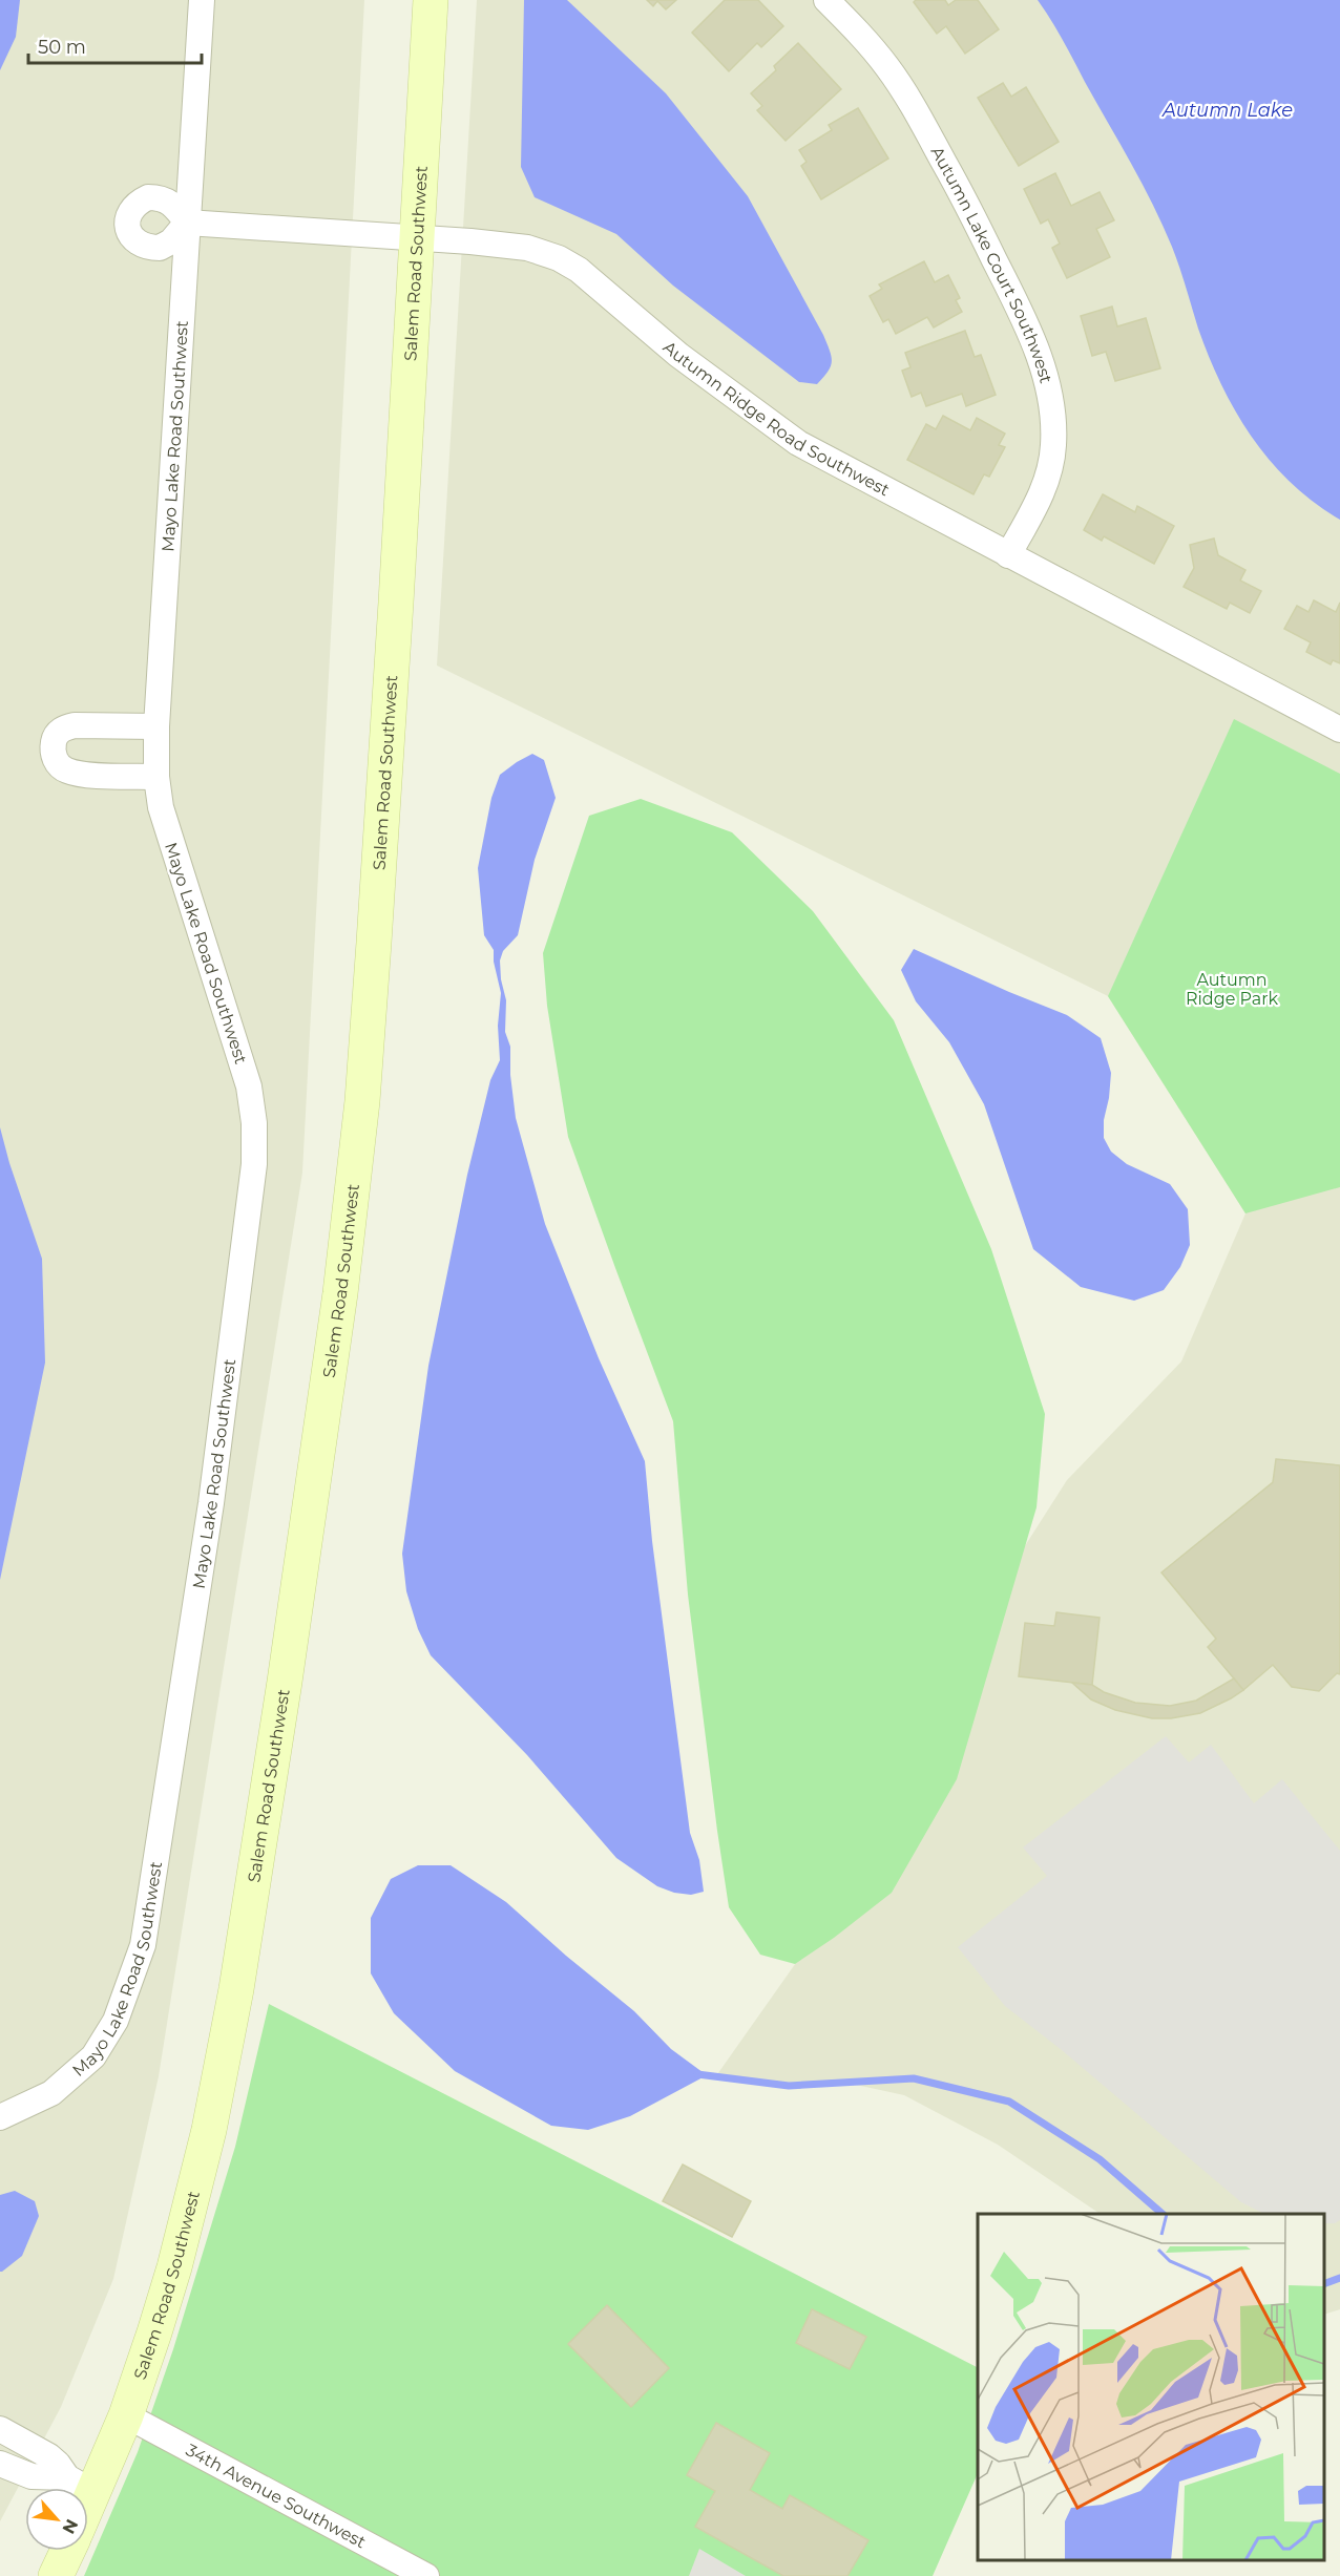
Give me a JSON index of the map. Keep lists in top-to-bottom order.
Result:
{
  "streets": {
    "main road": ["Salem Road Southwest"],
    "street": [
      "Autumn Lake Court Southwest",
      "Autumn Ridge Road Southwest",
      "Mayo Lake Road Southwest",
      "34th Avenue Southwest"
    ]
  },
  "crossings": [
    ["Salem Road Southwest", "Autumn Ridge Road Southwest"],
    ["Salem Road Southwest", "34th Avenue Southwest"],
    ["Autumn Lake Court Southwest", "Autumn Ridge Road Southwest"],
    ["Autumn Ridge Road Southwest", "Mayo Lake Road Southwest"]
  ],
  "water": ["Autumn Lake"],
  "parks": ["Autumn Ridge Park"],
  "scale_bar": "50 m",
  "north": "bottom right"
}
